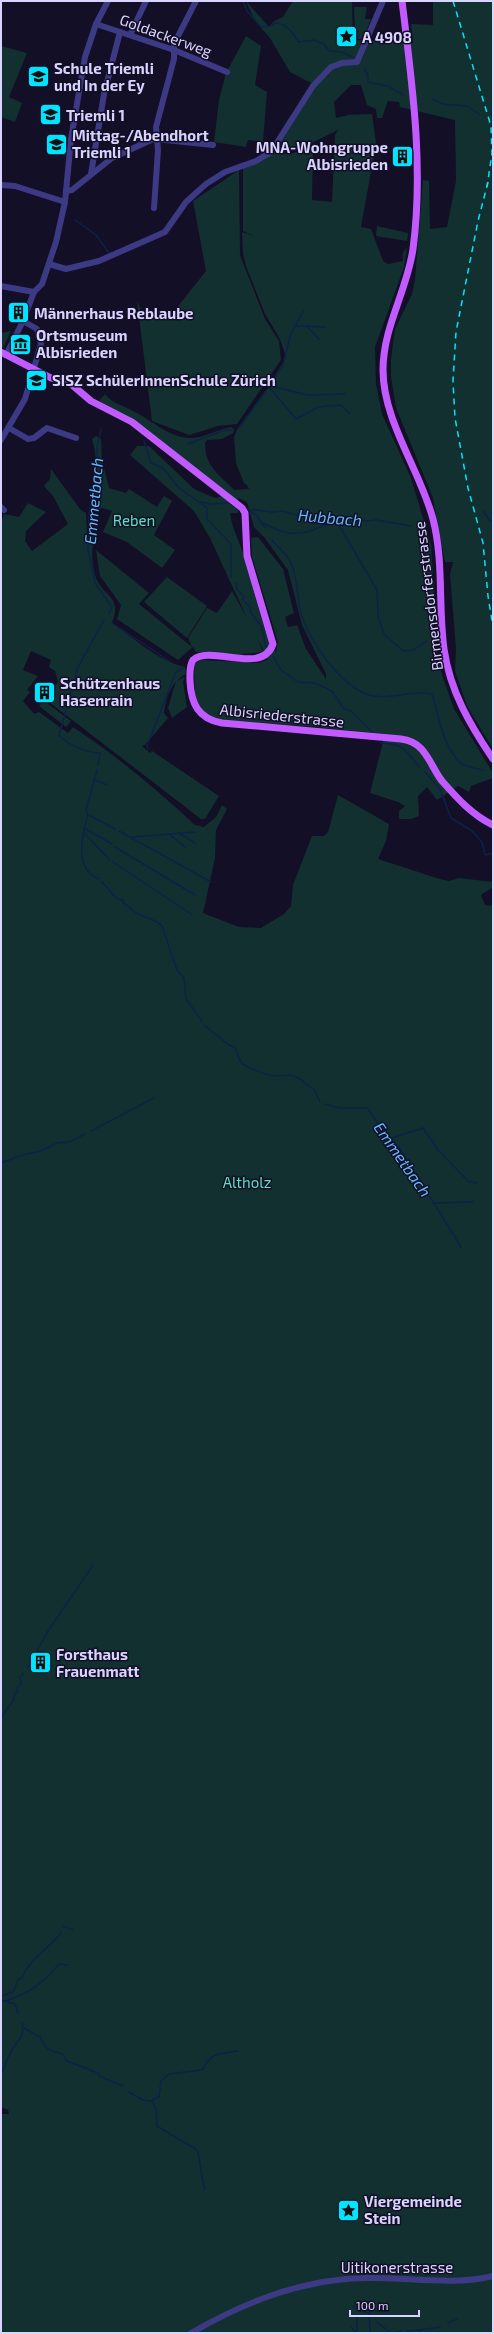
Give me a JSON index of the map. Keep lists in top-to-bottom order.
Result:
{
  "streets": {
    "main road": ["Birmensdorferstrasse", "Albisriederstrasse"],
    "street": ["Goldackerweg", "Uitikonerstrasse"]
  },
  "water": ["Emmetbach", "Hubbach"],
  "parks": ["Reben", "Altholz"],
  "places": {
    "place": ["A 4908", "Viergemeinde Stein"],
    "school or university": [
      "Schule Triemli und In der Ey",
      "Triemli 1",
      "Mittag-/Abendhort Triemli 1",
      "SISZ SchülerInnenSchule Zürich"
    ],
    "building": [
      "MNA-Wohngruppe Albisrieden",
      "Männerhaus Reblaube",
      "Schützenhaus Hasenrain",
      "Forsthaus Frauenmatt"
    ],
    "museum": ["Ortsmuseum Albisrieden"]
  },
  "scale_bar": "100 m"
}
